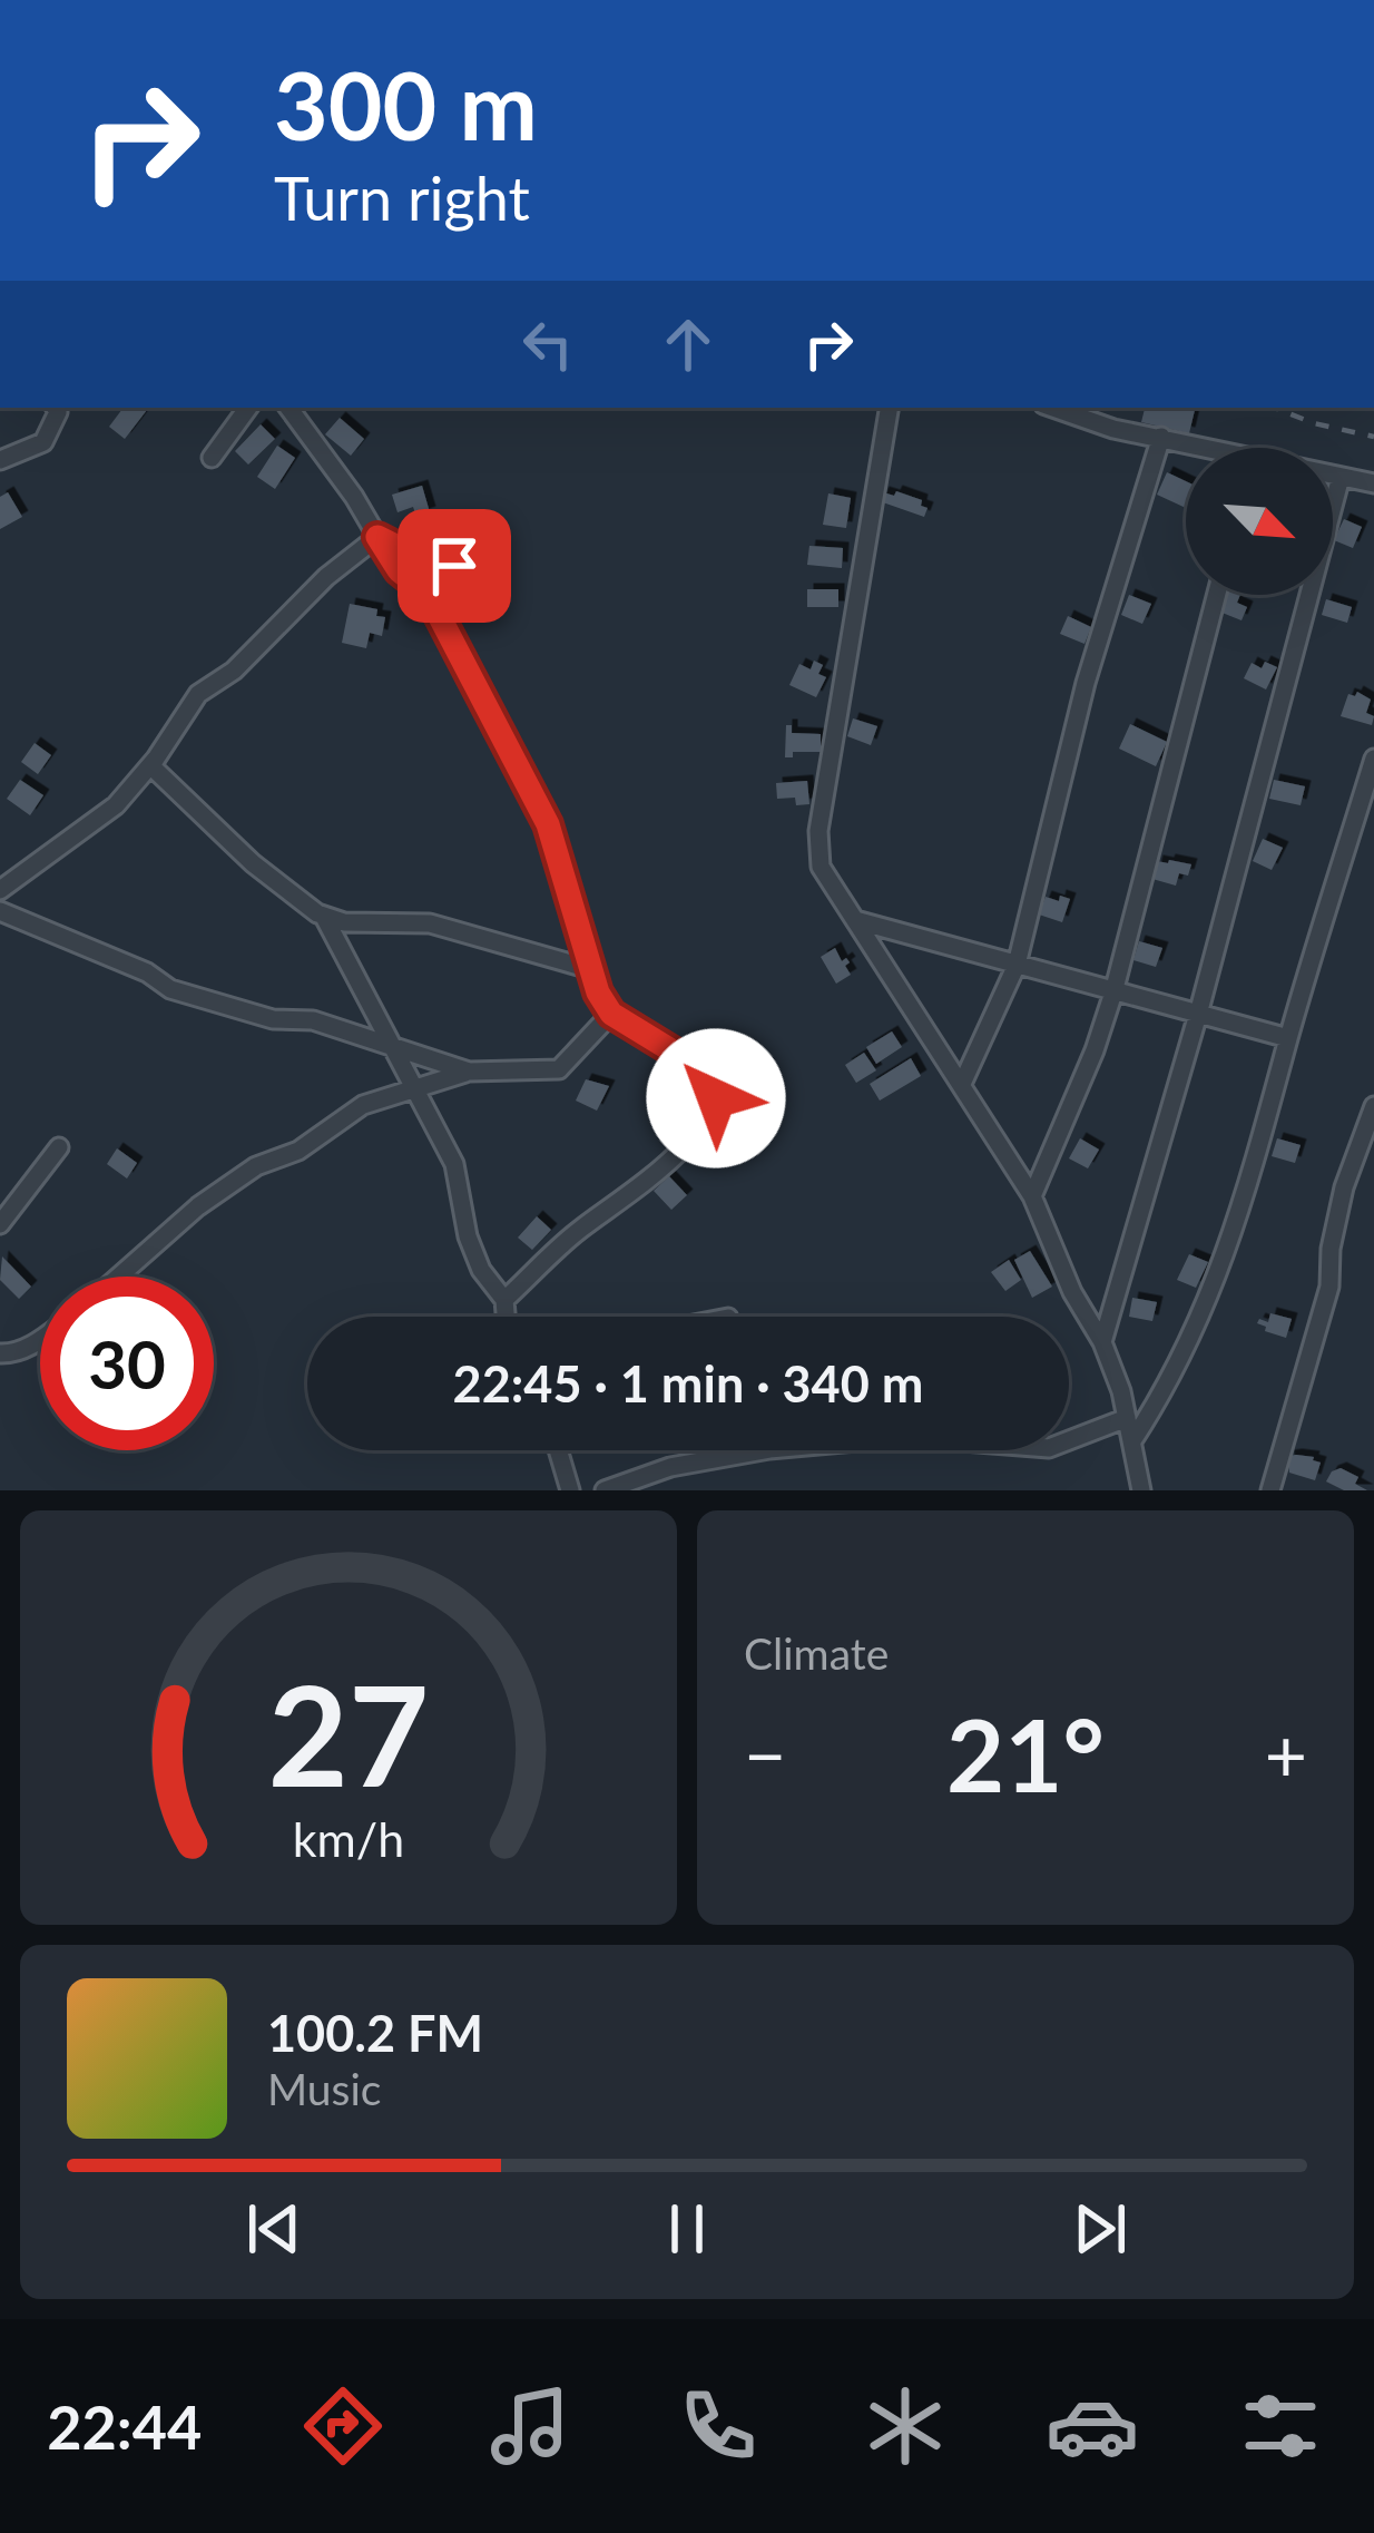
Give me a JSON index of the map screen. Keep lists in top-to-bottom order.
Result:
{
  "north": "bottom right",
  "page": {
    "turn": ["300 m", "Turn right"],
    "limit": "30",
    "trip": "22:45 · 1 min · 340 m",
    "tile": "Climate",
    "heat": ["−", "21°", "+"],
    "song": ["100.2 FM", "Music"],
    "tabs": "22:44",
    "gauge": ["27", "km/h"]
  }
}
